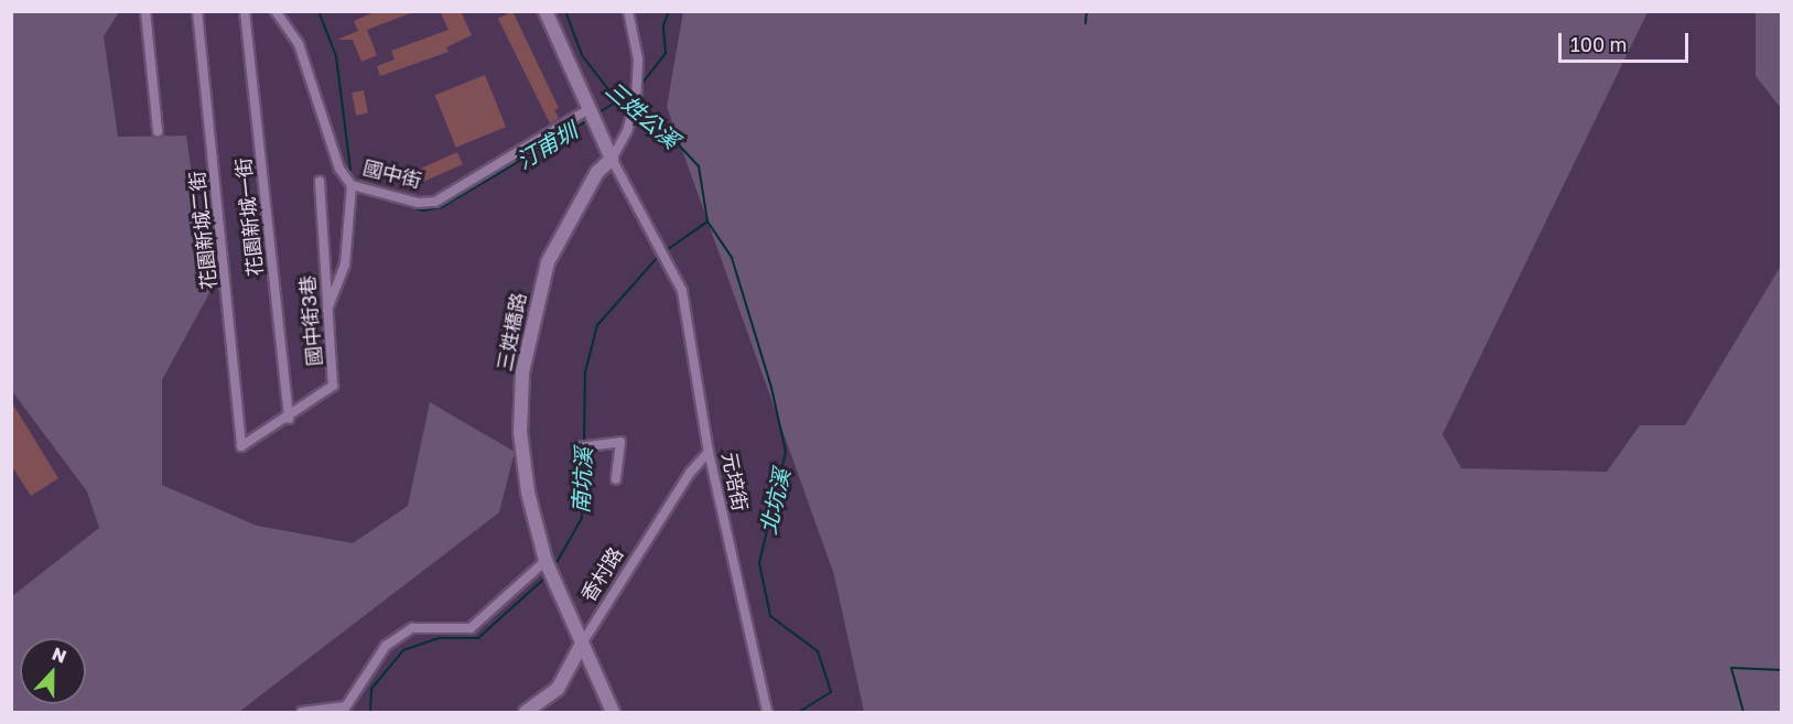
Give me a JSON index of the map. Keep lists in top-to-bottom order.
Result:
{
  "streets": {
    "street": [
      "國中街",
      "花園新城一街",
      "花園新城二街",
      "國中街3巷",
      "三姓橋路",
      "元培街",
      "香村路"
    ]
  },
  "crossings": [
    ["花園新城一街", "國中街3巷"],
    ["花園新城二街", "國中街3巷"],
    ["三姓橋路", "元培街"],
    ["三姓橋路", "香村路"],
    ["元培街", "香村路"]
  ],
  "water": [
    "三姓公溪",
    "汀甫圳",
    "南坑溪",
    "北坑溪"
  ],
  "scale_bar": "100 m",
  "north": "top"
}
